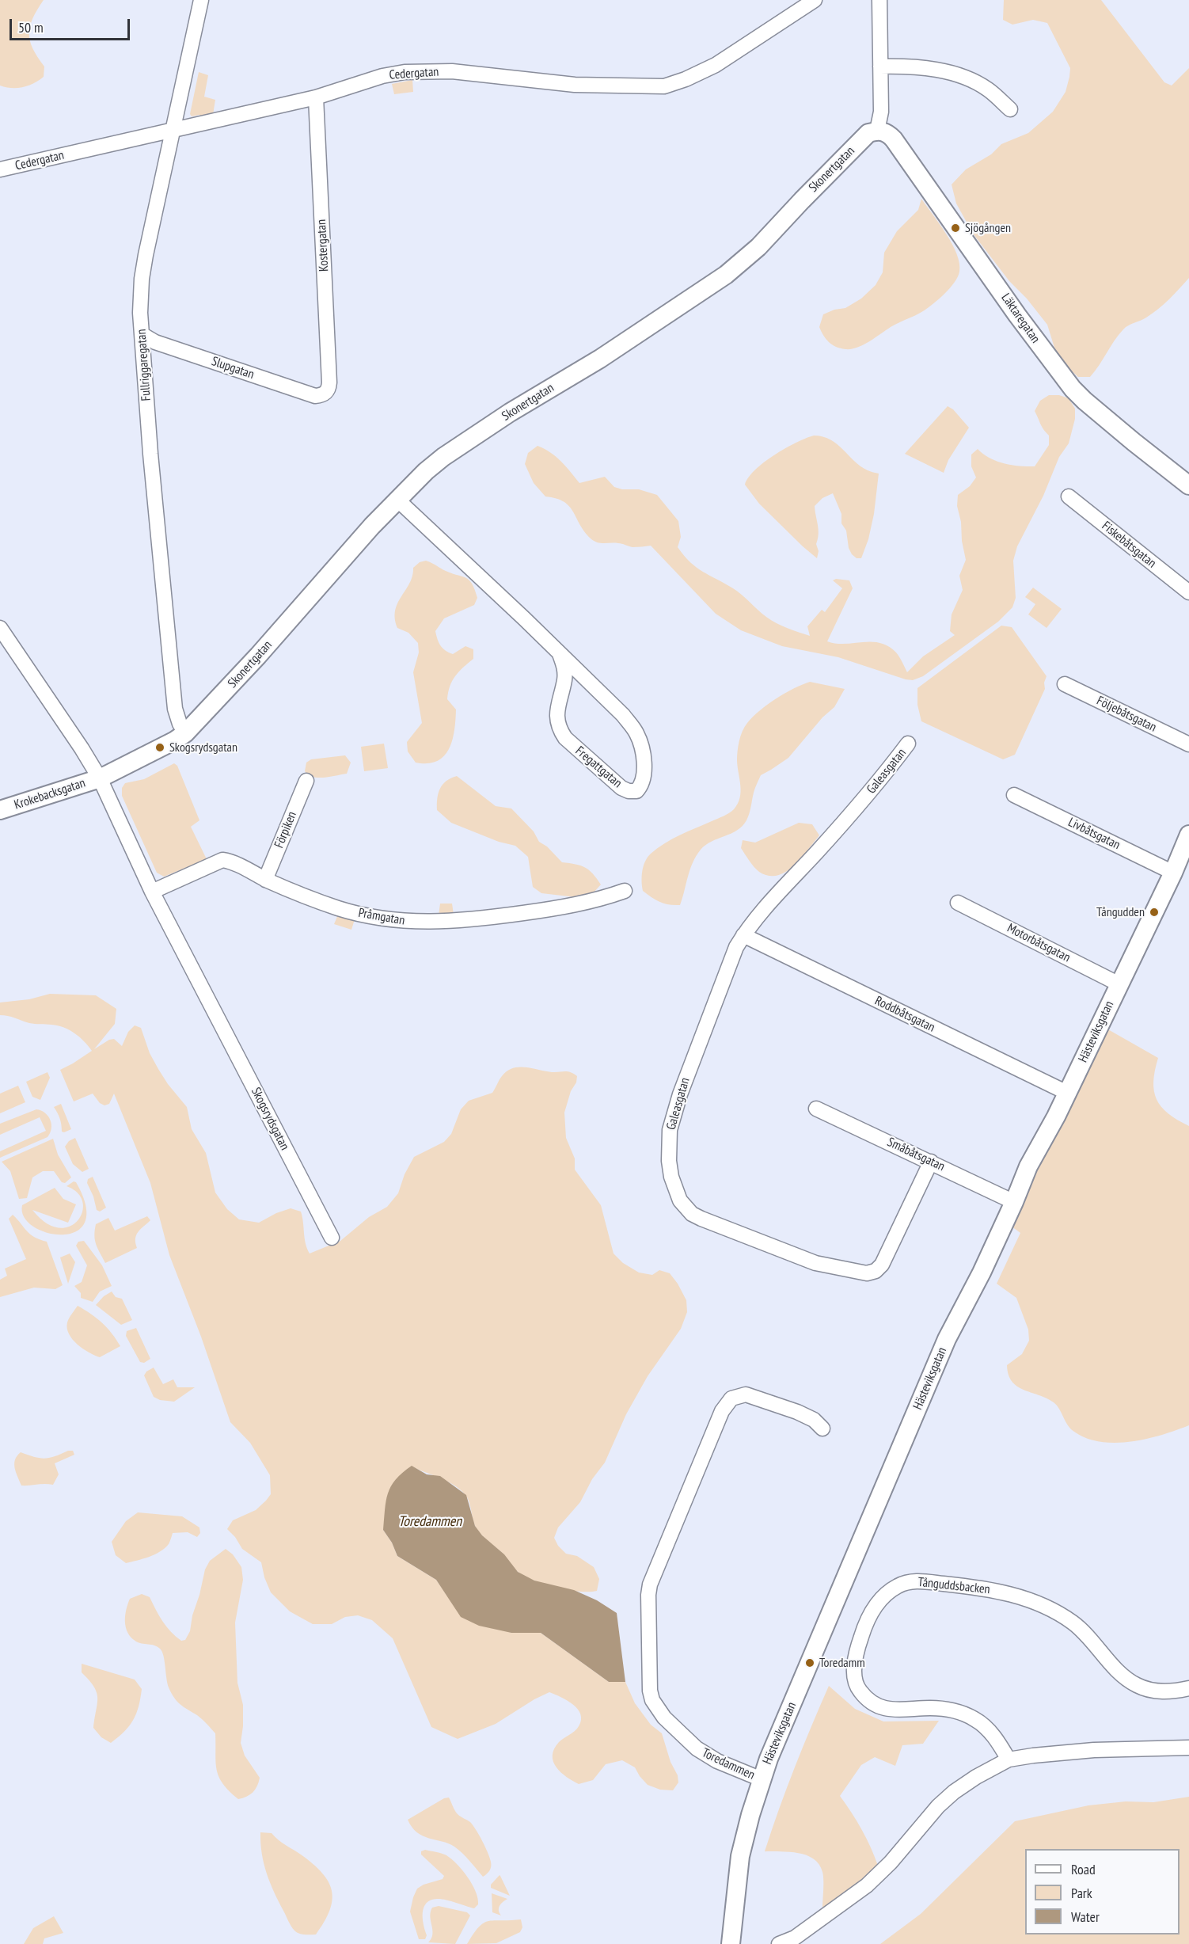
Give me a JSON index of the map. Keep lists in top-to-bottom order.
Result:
{
  "streets": {
    "street": [
      "Cedergatan",
      "Skonertgatan",
      "Kostergatan",
      "Läktaregatan",
      "Fullriggaregatan",
      "Slupgatan",
      "Fiskebåtsgatan",
      "Följebåtsgatan",
      "Fregattgatan",
      "Galeasgatan",
      "Krokebacksgatan",
      "Förpiken",
      "Livbåtsgatan",
      "Pråmgatan",
      "Motorbåtsgatan",
      "Roddbåtsgatan",
      "Hästeviksgatan",
      "Skogsrydsgatan",
      "Småbåtsgatan",
      "Tånguddsbacken",
      "Toredammen"
    ]
  },
  "crossings": [
    ["Cedergatan", "Kostergatan"],
    ["Cedergatan", "Fullriggaregatan"],
    ["Skonertgatan", "Läktaregatan"],
    ["Skonertgatan", "Fullriggaregatan"],
    ["Skonertgatan", "Fregattgatan"],
    ["Skonertgatan", "Krokebacksgatan"],
    ["Skonertgatan", "Skogsrydsgatan"],
    ["Kostergatan", "Slupgatan"],
    ["Fullriggaregatan", "Slupgatan"],
    ["Galeasgatan", "Roddbåtsgatan"],
    ["Galeasgatan", "Småbåtsgatan"],
    ["Krokebacksgatan", "Skogsrydsgatan"],
    ["Förpiken", "Pråmgatan"],
    ["Livbåtsgatan", "Hästeviksgatan"],
    ["Pråmgatan", "Skogsrydsgatan"],
    ["Motorbåtsgatan", "Hästeviksgatan"],
    ["Roddbåtsgatan", "Hästeviksgatan"],
    ["Hästeviksgatan", "Småbåtsgatan"],
    ["Hästeviksgatan", "Toredammen"]
  ],
  "water": ["Toredammen"],
  "places": [
    "Sjögången",
    "Skogsrydsgatan",
    "Tångudden",
    "Toredamm"
  ],
  "legend": ["Road", "Park", "Water"],
  "scale_bar": "50 m"
}
